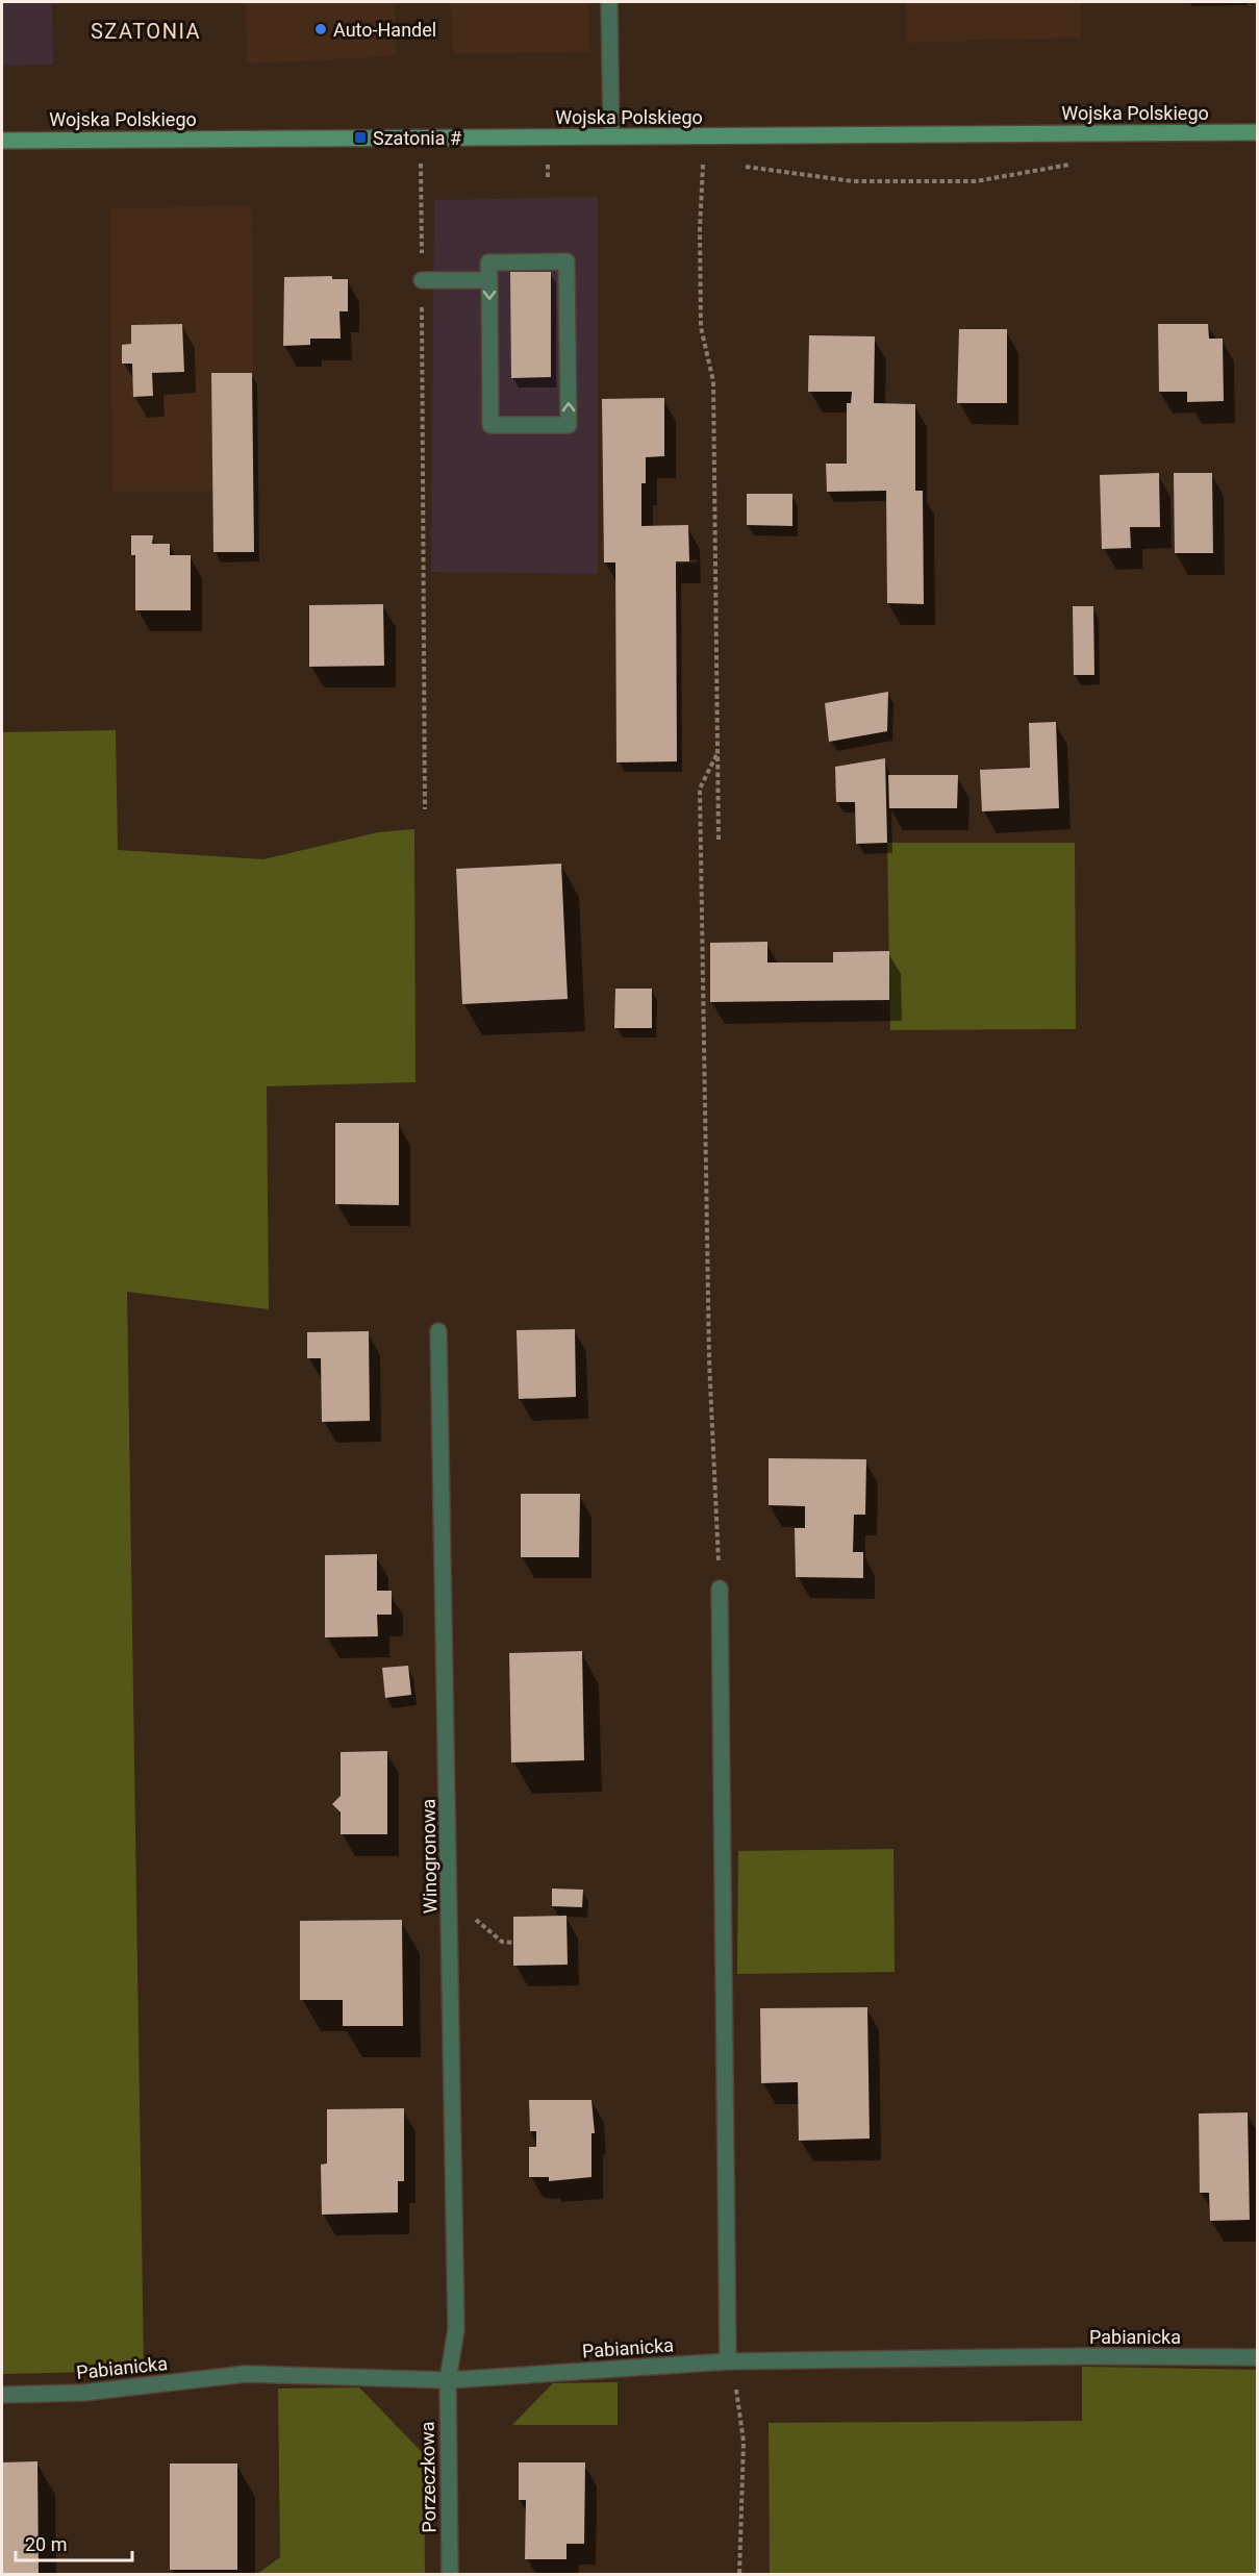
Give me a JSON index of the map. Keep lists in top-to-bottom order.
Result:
{
  "streets": {
    "main road": ["Wojska Polskiego"],
    "street": ["Winogronowa", "Pabianicka", "Porzeczkowa"]
  },
  "crossings": [
    ["Winogronowa", "Pabianicka"],
    ["Winogronowa", "Porzeczkowa"],
    ["Pabianicka", "Porzeczkowa"]
  ],
  "districts": ["SZATONIA"],
  "places": {
    "other": ["Auto-Handel"],
    "transit": ["Szatonia #"]
  },
  "scale_bar": "20 m"
}
